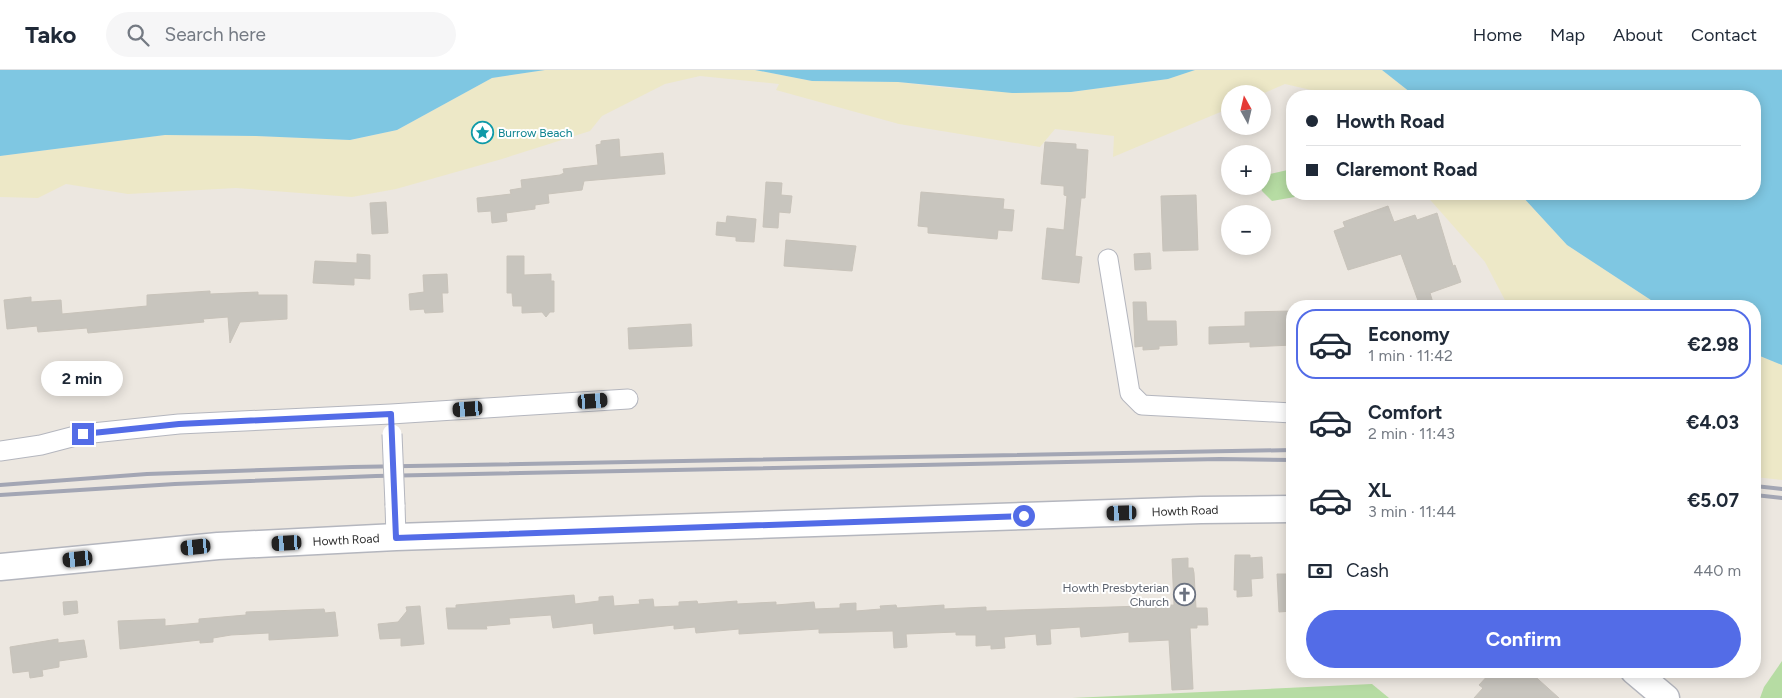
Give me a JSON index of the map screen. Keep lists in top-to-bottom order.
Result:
{
  "streets": {
    "main road": ["Howth Road"]
  },
  "places": {
    "place": ["Burrow Beach"],
    "church": ["Howth Presbyterian Church"]
  },
  "north": "top",
  "page": {
    "header": "Tako",
    "search": "Search here",
    "nav": [
      "Home",
      "Map",
      "About",
      "Contact"
    ],
    "map_buttons": ["+", "−"],
    "banner": ["Howth Road", "Claremont Road"],
    "list": [
      {
        "name": "Economy",
        "note": "1 min · 11:42",
        "value": "€2.98"
      },
      {
        "name": "Comfort",
        "note": "2 min · 11:43",
        "value": "€4.03"
      },
      {
        "name": "XL",
        "note": "3 min · 11:44",
        "value": "€5.07"
      }
    ],
    "bubble": "2 min",
    "pay": ["Cash", "440 m"],
    "buttons": "Confirm"
  }
}
